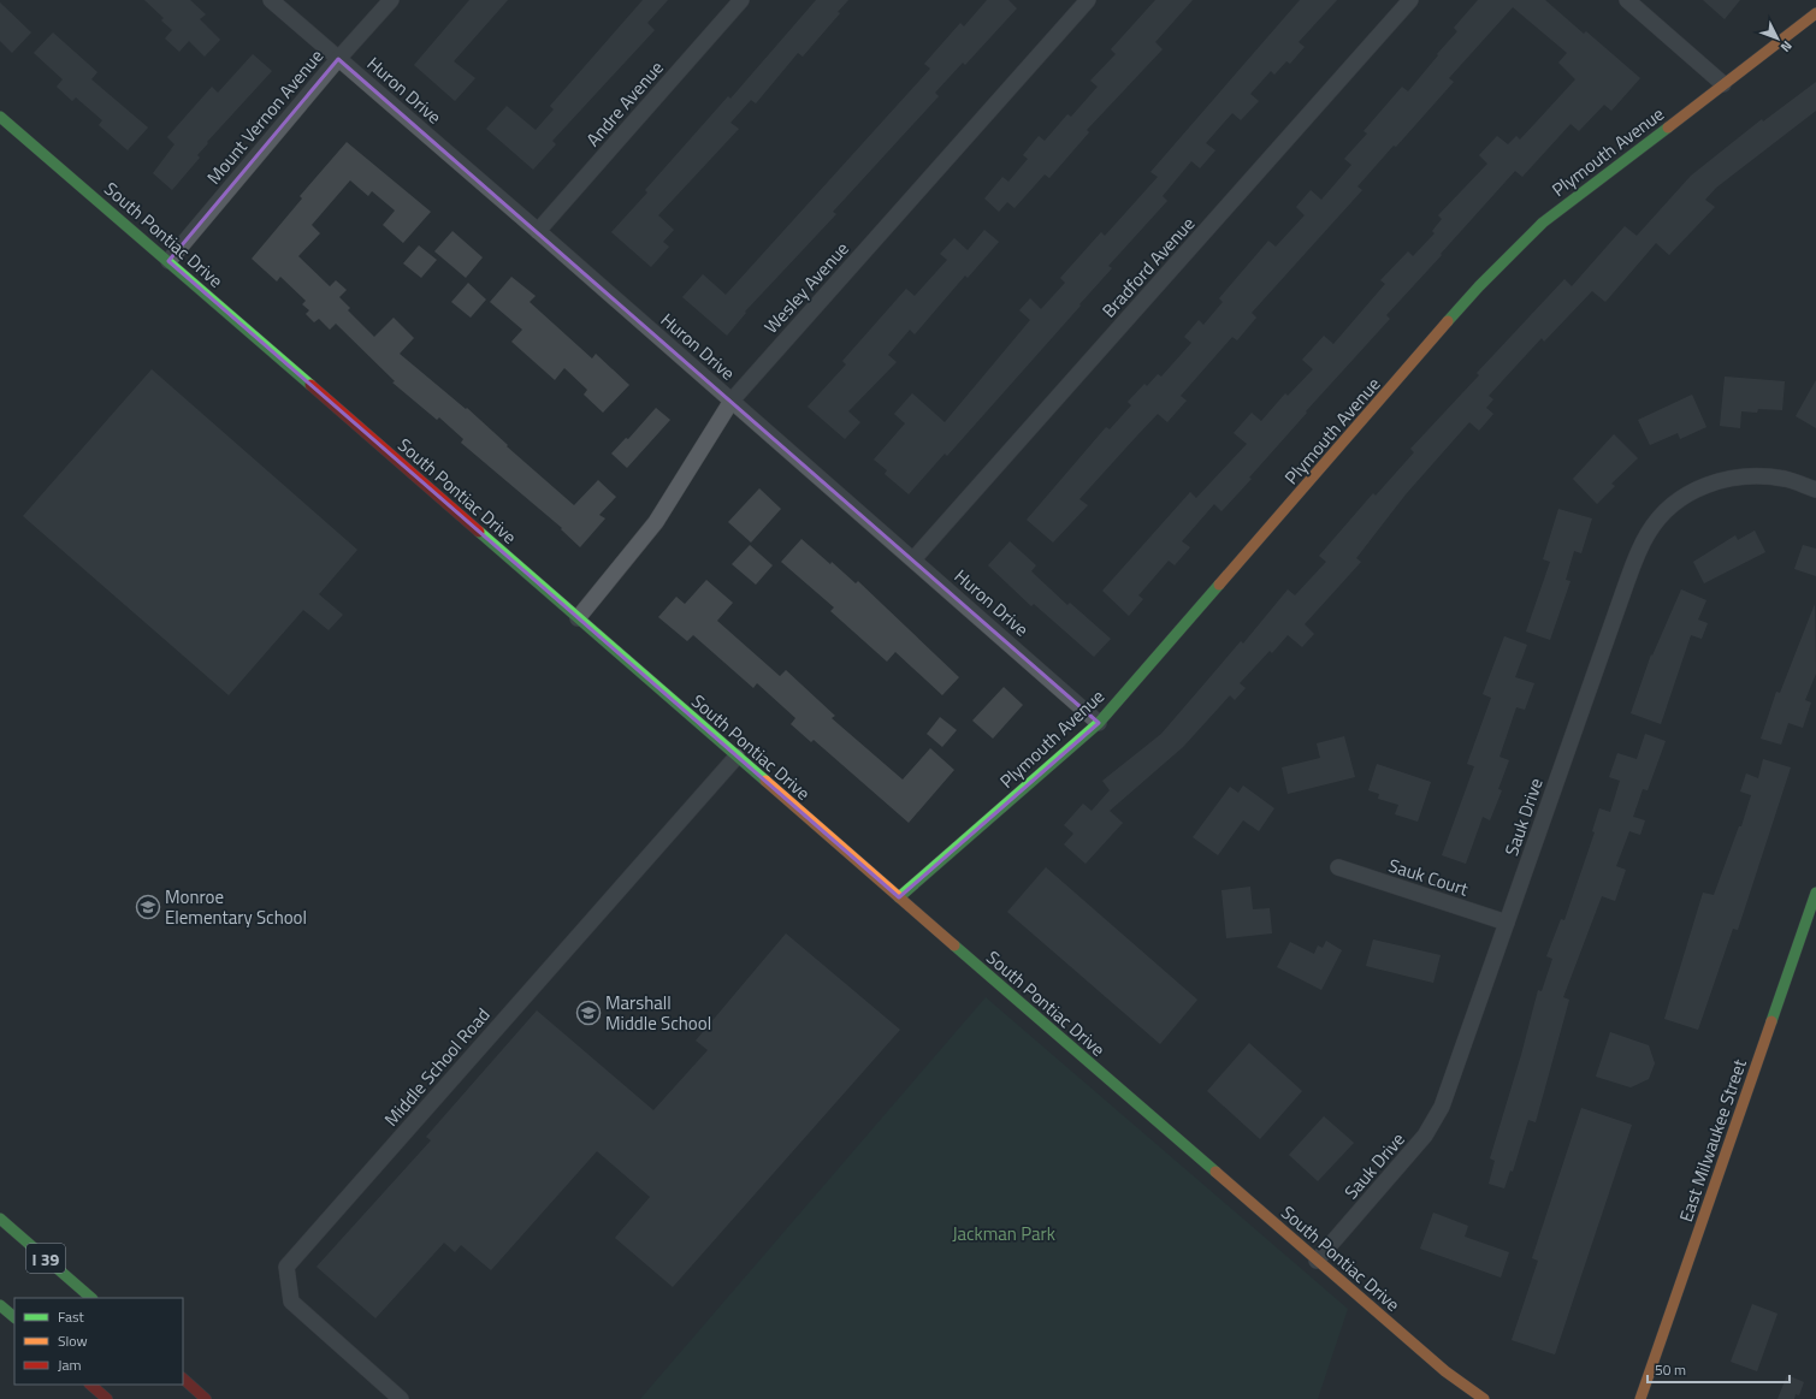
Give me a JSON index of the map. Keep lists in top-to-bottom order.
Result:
{
  "streets": {
    "main road": [
      "Plymouth Avenue",
      "South Pontiac Drive",
      "East Milwaukee Street",
      "I 39"
    ],
    "street": [
      "Huron Drive",
      "Andre Avenue",
      "Mount Vernon Avenue",
      "Bradford Avenue",
      "Wesley Avenue",
      "Sauk Drive",
      "Sauk Court",
      "Middle School Road"
    ]
  },
  "crossings": [
    ["Huron Drive", "Andre Avenue"],
    ["Huron Drive", "Mount Vernon Avenue"],
    ["Huron Drive", "Plymouth Avenue"],
    ["Huron Drive", "Bradford Avenue"],
    ["Huron Drive", "Wesley Avenue"],
    ["Mount Vernon Avenue", "South Pontiac Drive"],
    ["Plymouth Avenue", "South Pontiac Drive"],
    ["South Pontiac Drive", "Wesley Avenue"],
    ["South Pontiac Drive", "Sauk Drive"],
    ["South Pontiac Drive", "Middle School Road"],
    ["Sauk Drive", "Sauk Court"]
  ],
  "parks": ["Jackman Park"],
  "places": {
    "school or university": ["Monroe Elementary School", "Marshall Middle School"]
  },
  "legend": ["Fast", "Slow", "Jam"],
  "scale_bar": "50 m",
  "north": "bottom right"
}
